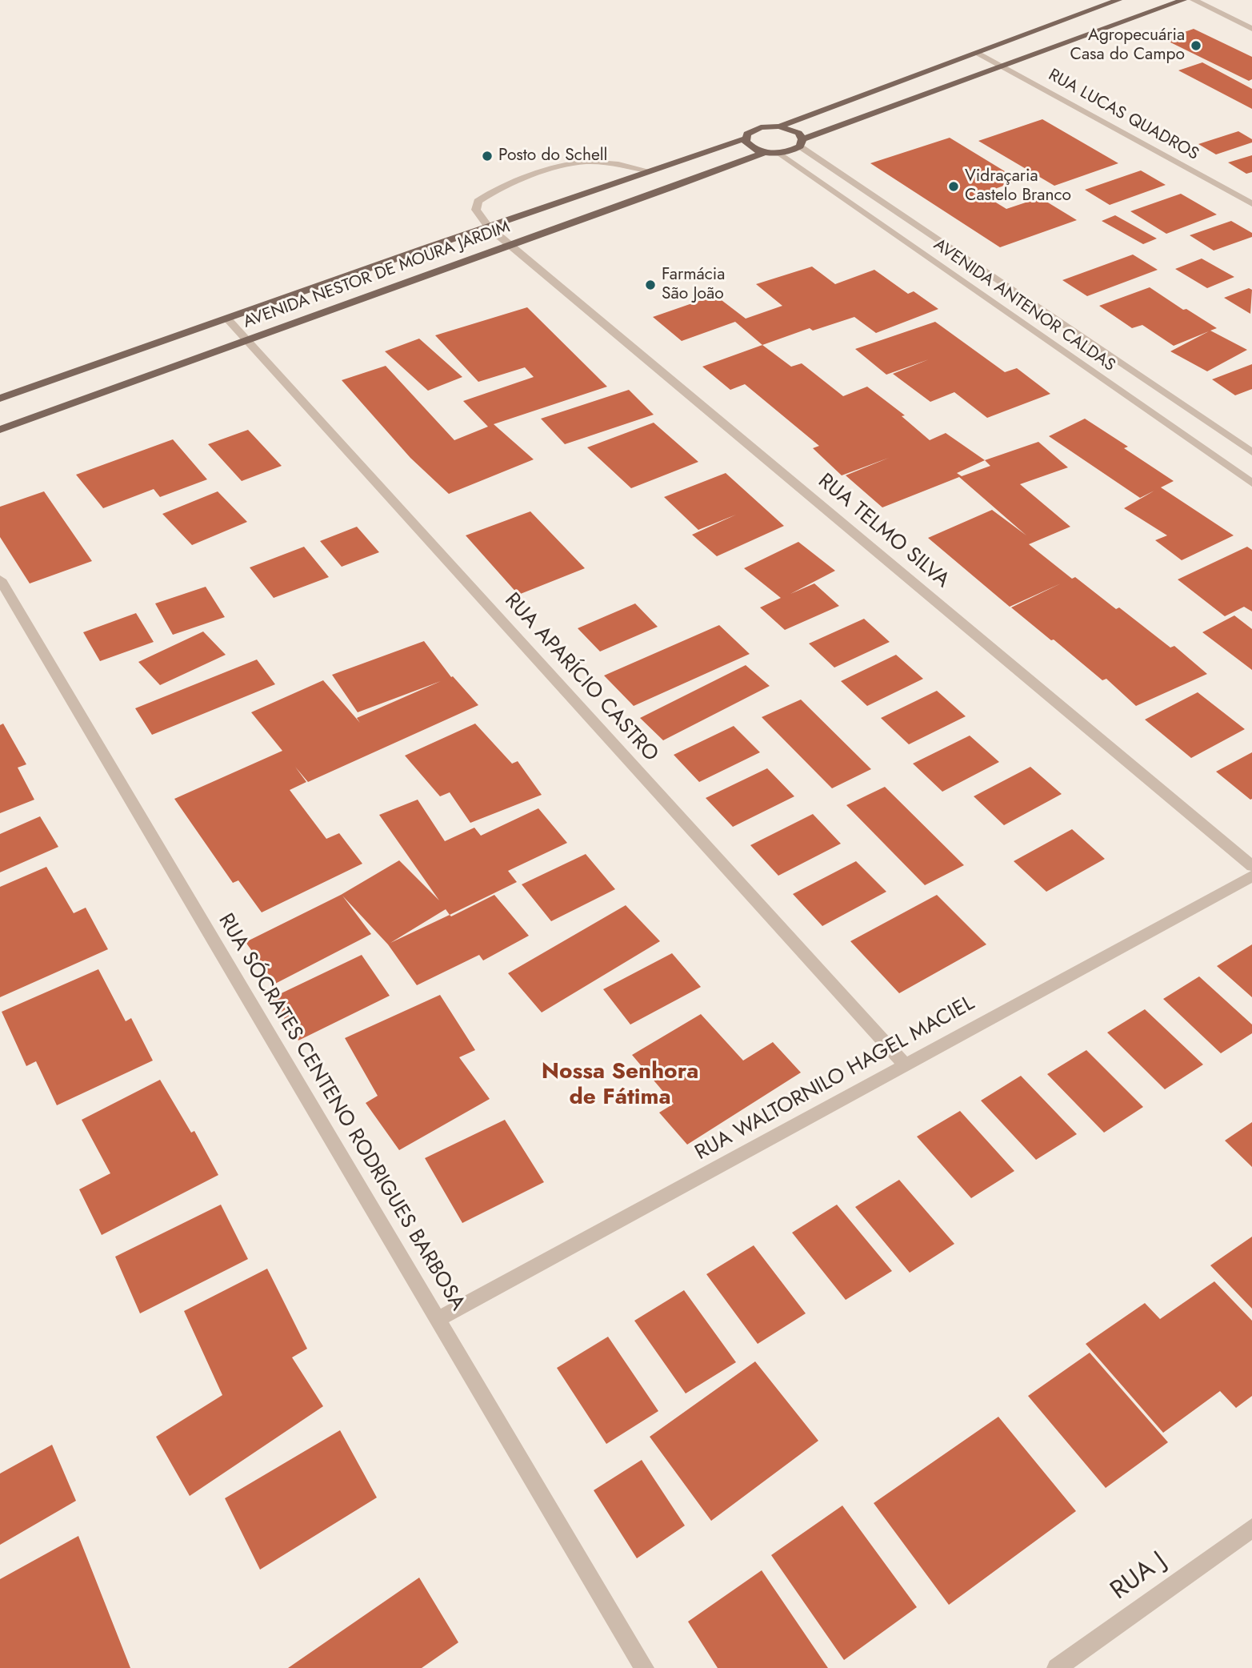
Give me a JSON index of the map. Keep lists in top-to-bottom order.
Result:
{
  "streets": {
    "main road": ["AVENIDA NESTOR DE MOURA JARDIM"],
    "street": [
      "RUA LUCAS QUADROS",
      "AVENIDA ANTENOR CALDAS",
      "RUA TELMO SILVA",
      "RUA APARÍCIO CASTRO",
      "RUA WALTORNILO HAGEL MACIEL",
      "RUA SÓCRATES CENTENO RODRIGUES BARBOSA",
      "RUA J"
    ]
  },
  "crossings": [
    ["AVENIDA NESTOR DE MOURA JARDIM", "RUA TELMO SILVA"],
    ["AVENIDA NESTOR DE MOURA JARDIM", "RUA APARÍCIO CASTRO"],
    ["RUA APARÍCIO CASTRO", "RUA WALTORNILO HAGEL MACIEL"],
    ["RUA WALTORNILO HAGEL MACIEL", "RUA SÓCRATES CENTENO RODRIGUES BARBOSA"]
  ],
  "districts": ["Nossa Senhora de Fátima"],
  "places": [
    "Agropecuária Casa do Campo",
    "Posto do Schell",
    "Vidraçaria Castelo Branco",
    "Farmácia São João"
  ]
}
